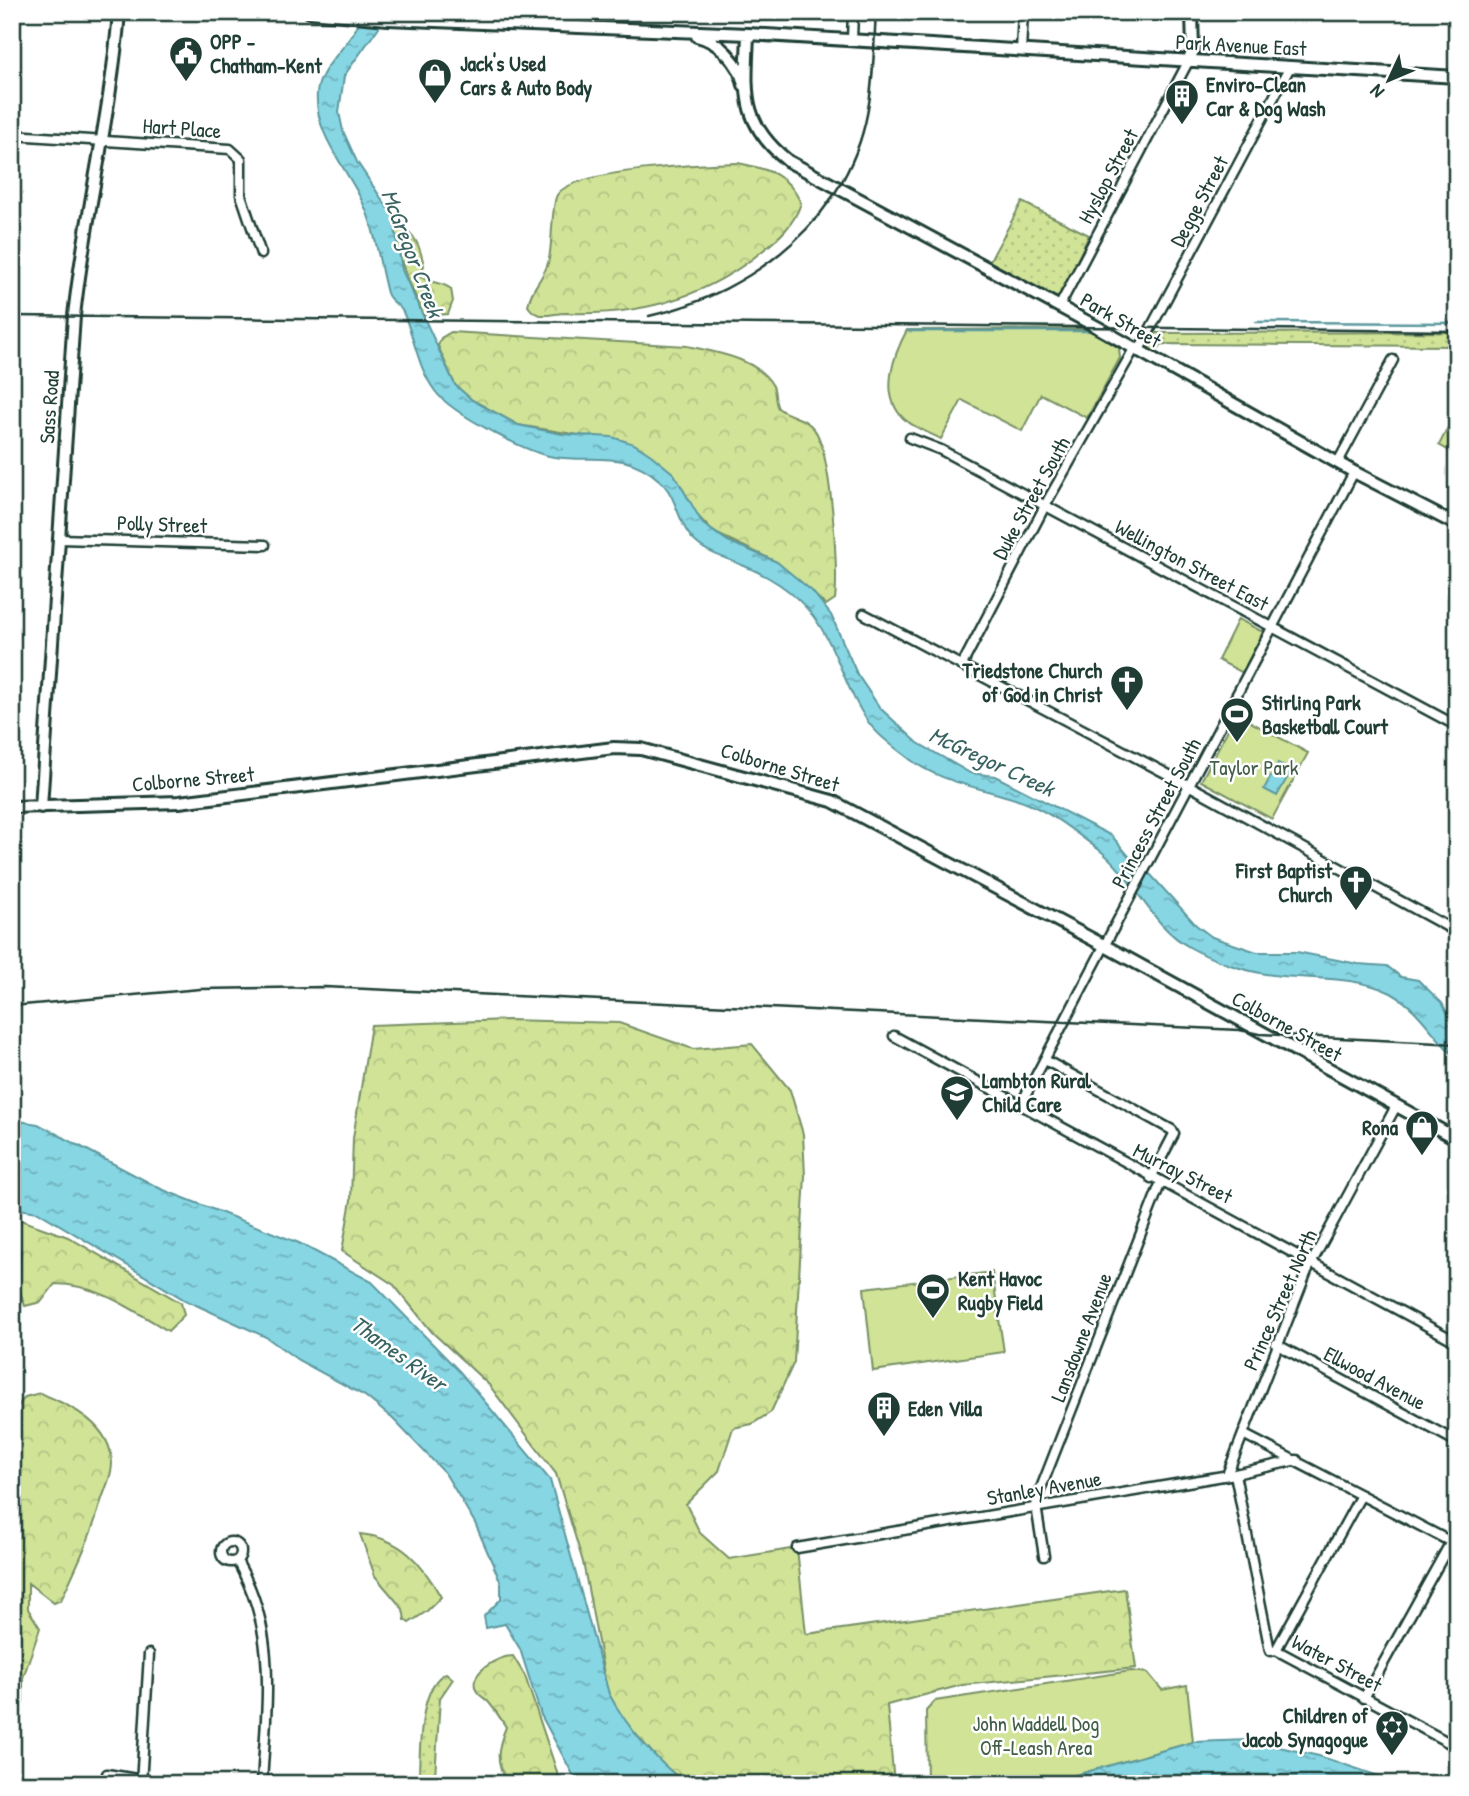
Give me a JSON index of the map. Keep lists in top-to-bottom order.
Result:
{
  "streets": {
    "street": [
      "Park Avenue East",
      "Hart Place",
      "Hyslop Street",
      "Degge Street",
      "Park Street",
      "Sass Road",
      "Duke Street South",
      "Polly Street",
      "Wellington Street East",
      "Colborne Street",
      "Princess Street South",
      "Murray Street",
      "Prince Street North",
      "Lansdowne Avenue",
      "Ellwood Avenue",
      "Stanley Avenue",
      "Water Street"
    ]
  },
  "crossings": [
    ["Park Avenue East", "Hyslop Street"],
    ["Park Avenue East", "Degge Street"],
    ["Hart Place", "Sass Road"],
    ["Hyslop Street", "Park Street"],
    ["Degge Street", "Park Street"],
    ["Degge Street", "Duke Street South"],
    ["Park Street", "Duke Street South"],
    ["Park Street", "Princess Street South"],
    ["Sass Road", "Polly Street"],
    ["Sass Road", "Colborne Street"],
    ["Duke Street South", "Wellington Street East"],
    ["Wellington Street East", "Princess Street South"],
    ["Colborne Street", "Princess Street South"],
    ["Colborne Street", "Prince Street North"],
    ["Princess Street South", "Murray Street"],
    ["Murray Street", "Prince Street North"],
    ["Murray Street", "Lansdowne Avenue"],
    ["Prince Street North", "Ellwood Avenue"],
    ["Prince Street North", "Stanley Avenue"],
    ["Lansdowne Avenue", "Stanley Avenue"]
  ],
  "water": ["McGregor Creek", "Thames River"],
  "parks": ["Taylor Park", "John Waddell Dog Off-Leash Area"],
  "places": {
    "public building": ["OPP - Chatham-Kent"],
    "shop": ["Jack's Used Cars & Auto Body", "Rona"],
    "building": ["Enviro-Clean Car & Dog Wash", "Eden Villa"],
    "church": ["Triedstone Church of God in Christ", "First Baptist Church"],
    "sports": ["Stirling Park Basketball Court", "Kent Havoc Rugby Field"],
    "school or university": ["Lambton Rural Child Care"],
    "synagogue": ["Children of Jacob Synagogue"]
  },
  "north": "bottom left"
}
